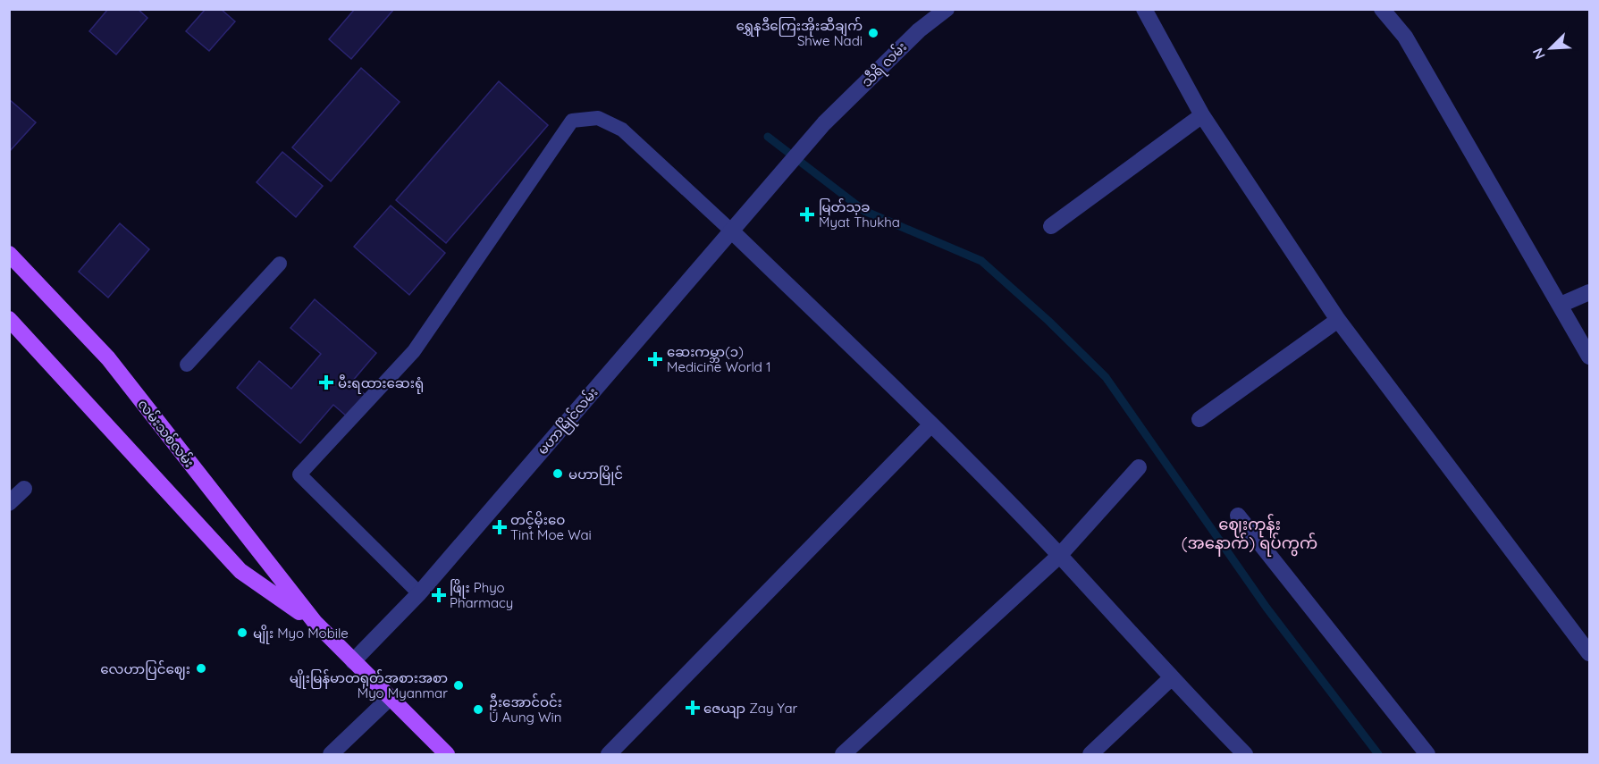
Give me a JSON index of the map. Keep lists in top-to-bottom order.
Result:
{
  "streets": {
    "main road": ["လမ်းသစ်လမ်း"],
    "street": ["သီရိ လမ်း", "မဟာမြိုင်လမ်း"]
  },
  "crossings": [
    ["သီရိ လမ်း", "မဟာမြိုင်လမ်း"],
    ["မဟာမြိုင်လမ်း", "လမ်းသစ်လမ်း"]
  ],
  "districts": ["ဈေးကုန်း (အနောက်) ရပ်ကွက်"],
  "places": {
    "other": [
      "ရွှေနဒီကြေးအိုးဆီချက် Shwe Nadi",
      "မဟာမြိုင်",
      "မျိုး Myo Mobile",
      "လေဟာပြင်ဈေး",
      "မျိုးမြန်မာတရုတ်အစားအစာ Myo Myanmar",
      "ဦးအောင်ဝင်း U Aung Win"
    ],
    "health": [
      "မြတ်သုခ Myat Thukha",
      "ဆေးကမ္ဘာ(၁) Medicine World 1",
      "မီးရထားဆေးရုံ",
      "တင့်မိုးဝေ Tint Moe Wai",
      "ဖြိုး Phyo Pharmacy",
      "ဇေယျာ Zay Yar"
    ]
  },
  "north": "bottom left"
}
